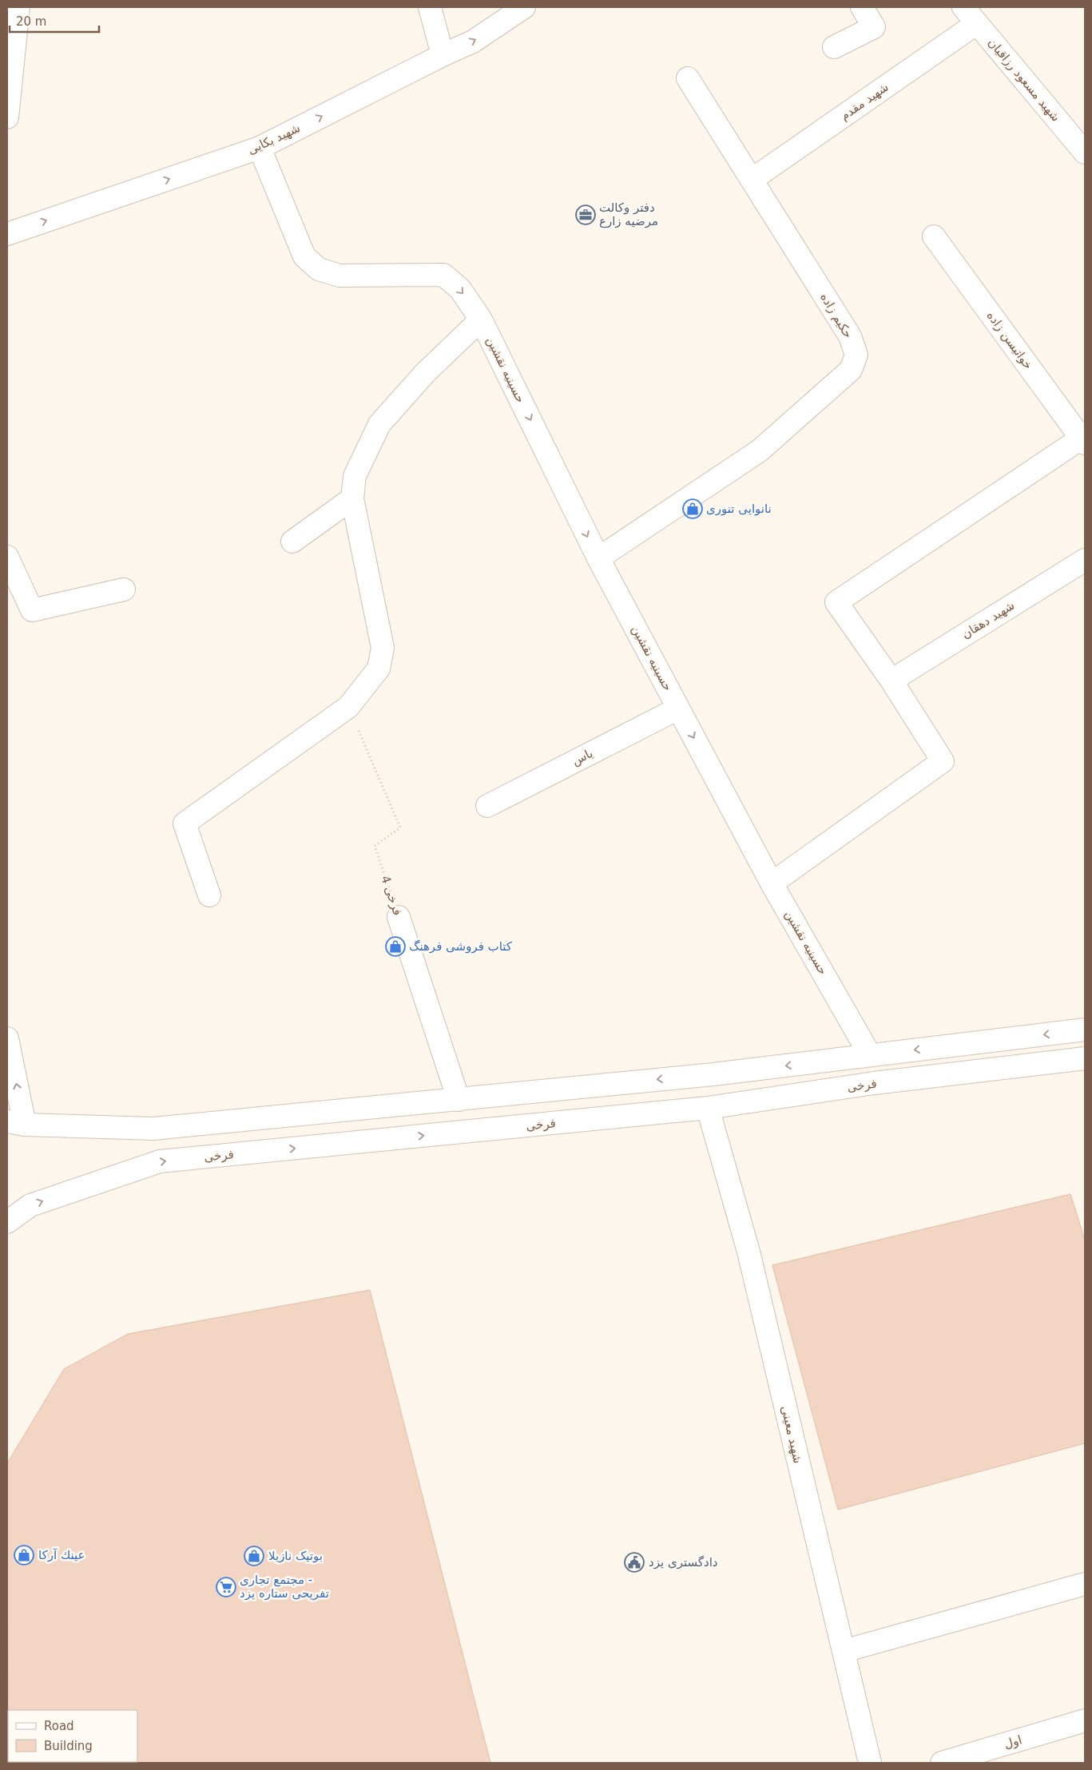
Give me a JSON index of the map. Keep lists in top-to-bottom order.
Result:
{
  "streets": {
    "street": [
      "شهید مسعود رزاقیان",
      "شهید مقدم",
      "شهید بکایی",
      "حکیم زاده",
      "خواتیسن زاده",
      "حسینیه نقشین",
      "شهید دهقان",
      "یاس",
      "فرخی 4",
      "فرخی",
      "شهید معینی",
      "اول"
    ]
  },
  "crossings": [
    ["شهید مسعود رزاقیان", "شهید مقدم"],
    ["شهید مقدم", "حکیم زاده"],
    ["شهید بکایی", "حسینیه نقشین"],
    ["حکیم زاده", "حسینیه نقشین"],
    ["حسینیه نقشین", "یاس"],
    ["فرخی", "شهید معینی"]
  ],
  "one_way": ["شهید بکایی", "حسینیه نقشین"],
  "places": {
    "office": ["دفتر وکالت مرضیه زارع"],
    "shop": [
      "نانوایی تنوری",
      "کتاب فروشی فرهنگ",
      "عينك آركا",
      "بوتیک نازیلا"
    ],
    "public building": ["دادگستری یزد"],
    "supermarket": ["مجتمع تجاری - تفریحی ستاره یزد"]
  },
  "legend": ["Road", "Building"],
  "scale_bar": "20 m"
}
